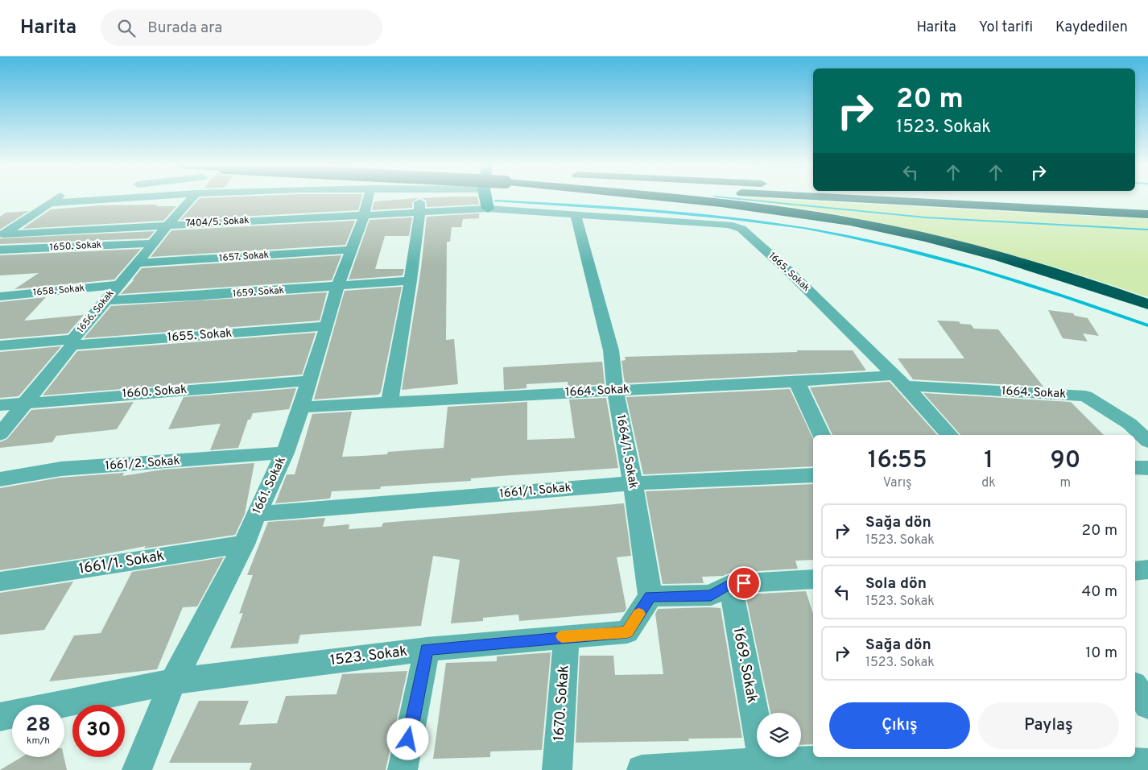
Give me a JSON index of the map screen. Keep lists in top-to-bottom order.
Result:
{
  "streets": {
    "street": [
      "7404/5. Sokak",
      "1650. Sokak",
      "1657. Sokak",
      "1665. Sokak",
      "1658. Sokak",
      "1659. Sokak",
      "1656. Sokak",
      "1655. Sokak",
      "1664. Sokak",
      "1660. Sokak",
      "1664/1. Sokak",
      "1661/2. Sokak",
      "1661. Sokak",
      "1661/1. Sokak",
      "1523. Sokak",
      "1669. Sokak",
      "1670. Sokak"
    ]
  },
  "crossings": [
    ["7404/5. Sokak", "1665. Sokak"],
    ["7404/5. Sokak", "1656. Sokak"],
    ["7404/5. Sokak", "1664/1. Sokak"],
    ["7404/5. Sokak", "1661. Sokak"],
    ["1650. Sokak", "1656. Sokak"],
    ["1657. Sokak", "1656. Sokak"],
    ["1657. Sokak", "1661. Sokak"],
    ["1665. Sokak", "1664. Sokak"],
    ["1665. Sokak", "1664/1. Sokak"],
    ["1658. Sokak", "1656. Sokak"],
    ["1659. Sokak", "1656. Sokak"],
    ["1659. Sokak", "1661. Sokak"],
    ["1656. Sokak", "1655. Sokak"],
    ["1656. Sokak", "1660. Sokak"],
    ["1655. Sokak", "1661. Sokak"],
    ["1664. Sokak", "1664/1. Sokak"],
    ["1664. Sokak", "1661. Sokak"],
    ["1660. Sokak", "1661. Sokak"],
    ["1664/1. Sokak", "1661/1. Sokak"],
    ["1664/1. Sokak", "1523. Sokak"],
    ["1661/2. Sokak", "1661. Sokak"],
    ["1661. Sokak", "1661/1. Sokak"],
    ["1661. Sokak", "1523. Sokak"],
    ["1523. Sokak", "1670. Sokak"]
  ],
  "page": {
    "header": "Harita",
    "search": "Burada ara",
    "nav": ["Harita", "Yol tarifi", "Kaydedilen"],
    "turn": ["20 m", "1523. Sokak"],
    "eta": [
      "16:55",
      "Varış",
      "1",
      "dk",
      "90",
      "m"
    ],
    "list": [
      {
        "name": "Sağa dön",
        "note": "1523. Sokak",
        "value": "20 m"
      },
      {
        "name": "Sola dön",
        "note": "1523. Sokak",
        "value": "40 m"
      },
      {
        "name": "Sağa dön",
        "note": "1523. Sokak",
        "value": "10 m"
      }
    ],
    "buttons": ["Çıkış", "Paylaş"],
    "speed": "28 km/h",
    "limit": "30"
  }
}
